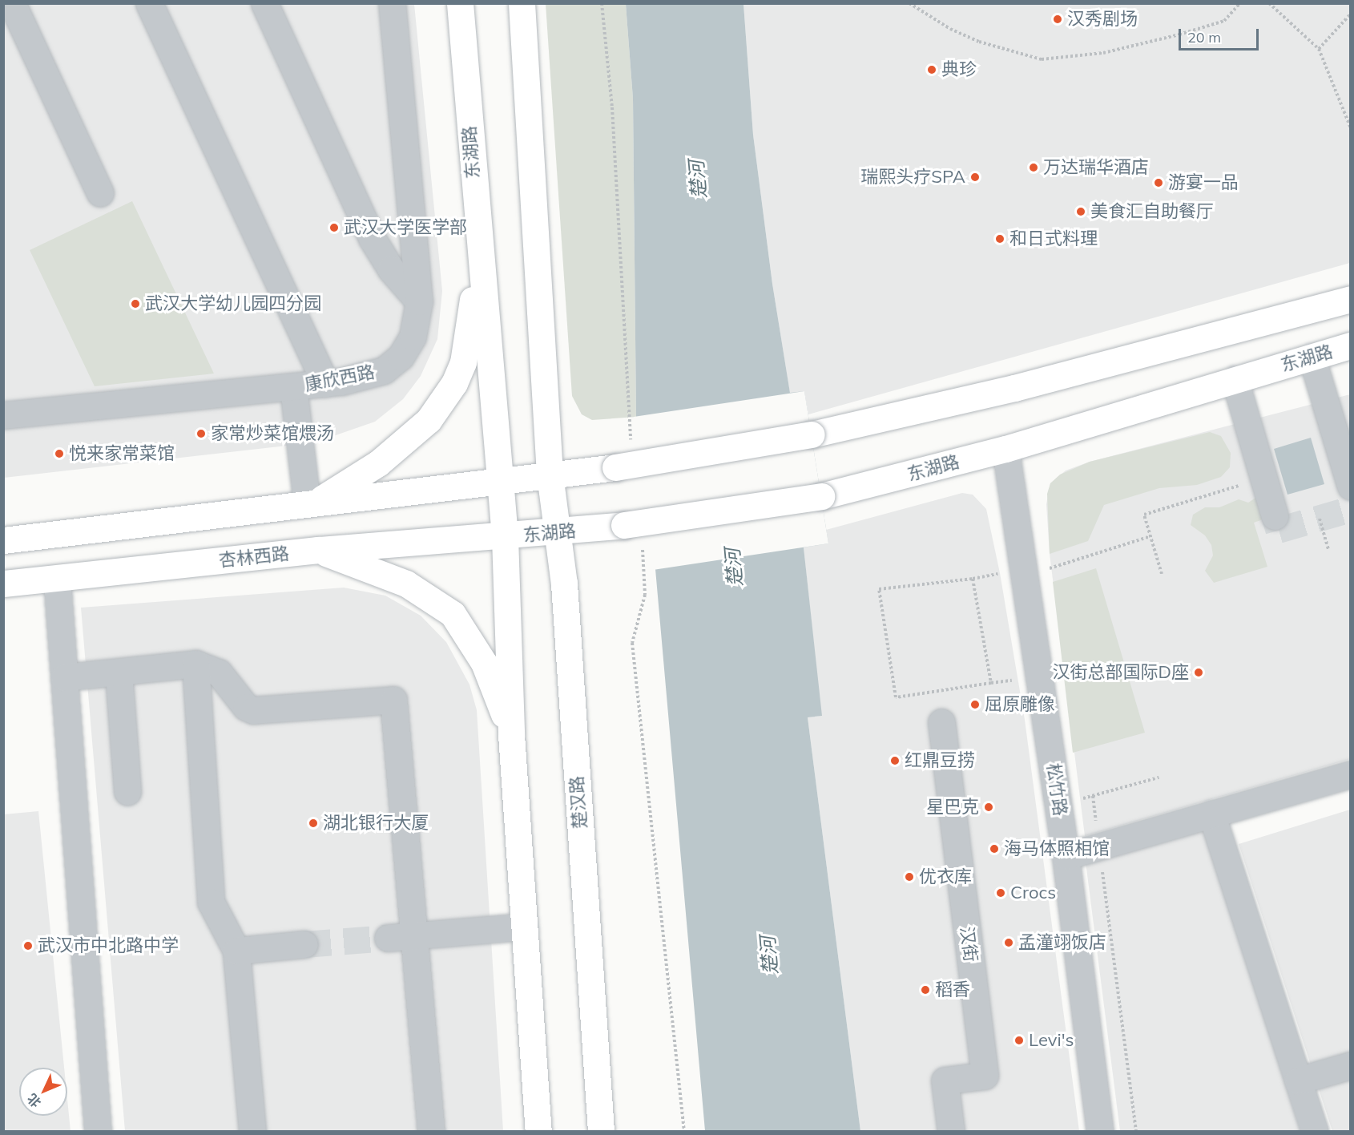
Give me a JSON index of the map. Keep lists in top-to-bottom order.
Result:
{
  "streets": {
    "main road": ["东湖路", "杏林西路", "楚汉路"],
    "street": ["康欣西路", "松竹路", "汉街"]
  },
  "crossings": [
    ["东湖路", "杏林西路"],
    ["东湖路", "松竹路"],
    ["东湖路", "楚汉路"]
  ],
  "water": ["楚河"],
  "places": [
    "汉秀剧场",
    "典珍",
    "万达瑞华酒店",
    "瑞熙头疗SPA",
    "游宴一品",
    "美食汇自助餐厅",
    "武汉大学医学部",
    "和日式料理",
    "武汉大学幼儿园四分园",
    "家常炒菜馆煨汤",
    "悦来家常菜馆",
    "汉街总部国际D座",
    "屈原雕像",
    "红鼎豆捞",
    "星巴克",
    "湖北银行大厦",
    "海马体照相馆",
    "优衣库",
    "Crocs",
    "孟潼翊饭店",
    "武汉市中北路中学",
    "稻香",
    "Levi's"
  ],
  "scale_bar": "20 m",
  "north": "bottom left"
}
